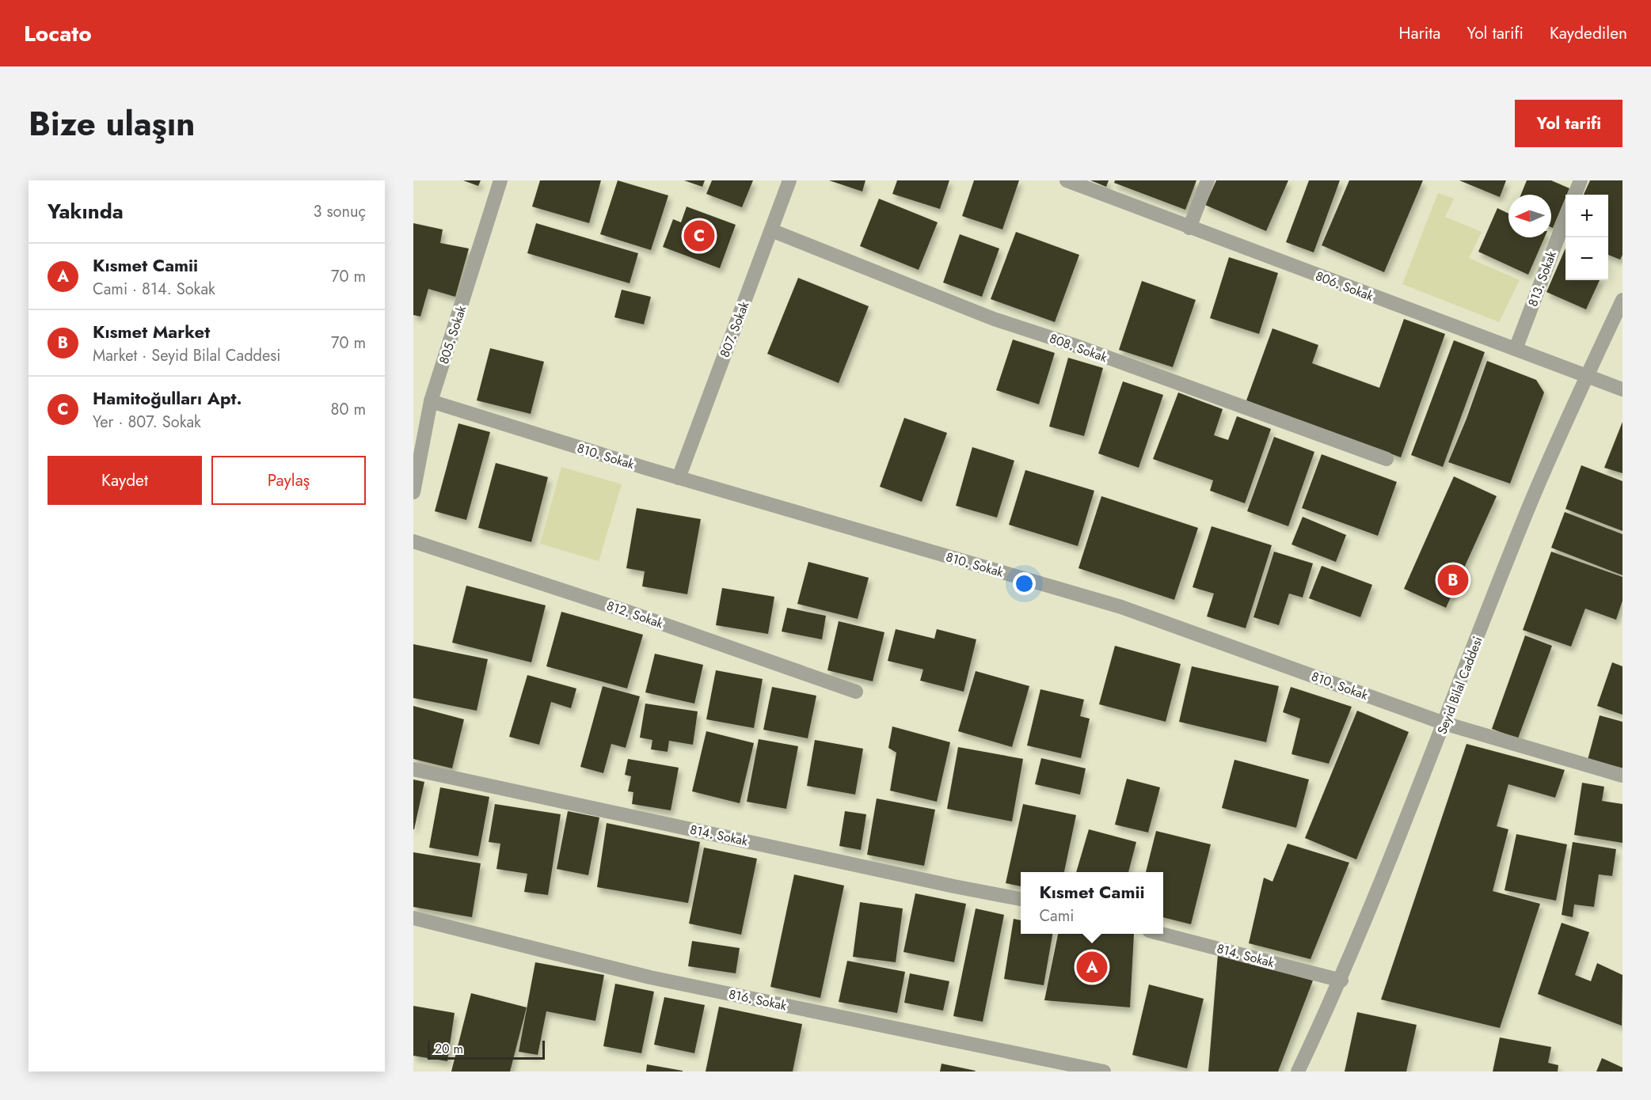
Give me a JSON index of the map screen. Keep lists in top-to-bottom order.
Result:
{
  "streets": {
    "street": [
      "813. Sokak",
      "806. Sokak",
      "807. Sokak",
      "805. Sokak",
      "808. Sokak",
      "810. Sokak",
      "812. Sokak",
      "Seyid Bilal Caddesi",
      "814. Sokak",
      "816. Sokak"
    ]
  },
  "crossings": [
    ["813. Sokak", "806. Sokak"],
    ["806. Sokak", "Seyid Bilal Caddesi"],
    ["807. Sokak", "808. Sokak"],
    ["807. Sokak", "810. Sokak"],
    ["805. Sokak", "810. Sokak"],
    ["810. Sokak", "Seyid Bilal Caddesi"],
    ["Seyid Bilal Caddesi", "814. Sokak"]
  ],
  "scale_bar": "20 m",
  "north": "left",
  "page": {
    "header": "Locato",
    "nav": ["Harita", "Yol tarifi", "Kaydedilen"],
    "title": "Bize ulaşın",
    "buttons": [
      "Yol tarifi",
      ["Kaydet", "Paylaş"]
    ],
    "heading": ["Yakında", "3 sonuç"],
    "map_buttons": ["+", "−"],
    "pins": ["C", "B", "A"],
    "list": [
      {
        "mark": "A",
        "name": "Kısmet Camii",
        "note": "Cami · 814. Sokak",
        "value": "70 m"
      },
      {
        "mark": "B",
        "name": "Kısmet Market",
        "note": "Market · Seyid Bilal Caddesi",
        "value": "70 m"
      },
      {
        "mark": "C",
        "name": "Hamitoğulları Apt.",
        "note": "Yer · 807. Sokak",
        "value": "80 m"
      }
    ],
    "popup": ["Kısmet Camii", "Cami"],
    "scale": "20 m"
  }
}
